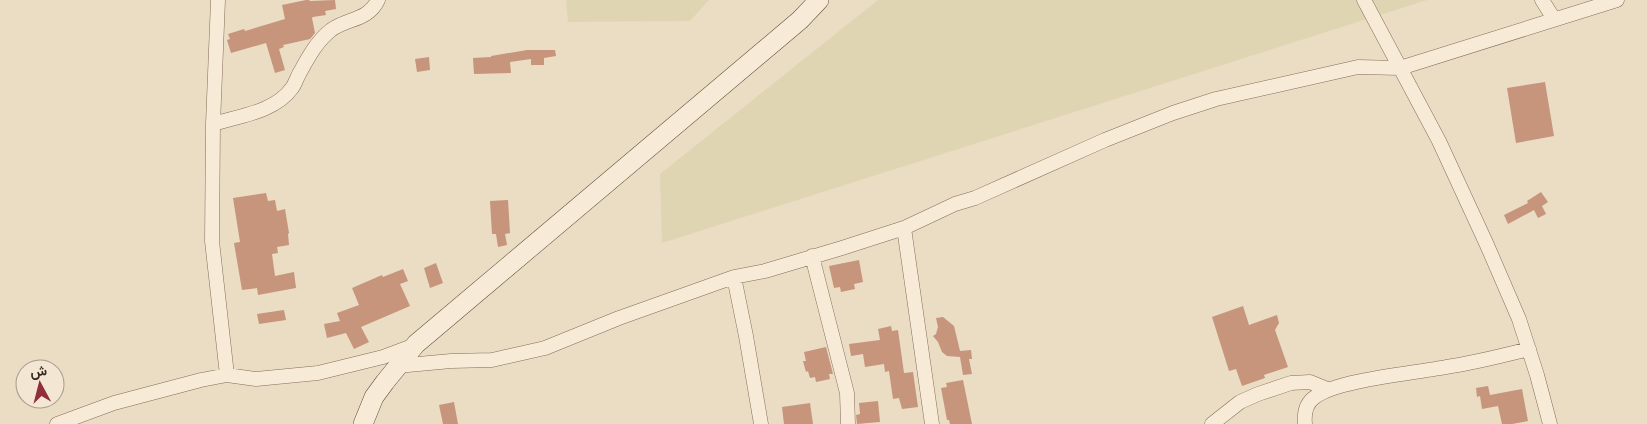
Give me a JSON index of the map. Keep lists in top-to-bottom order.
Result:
{
  "north": "top"
}
